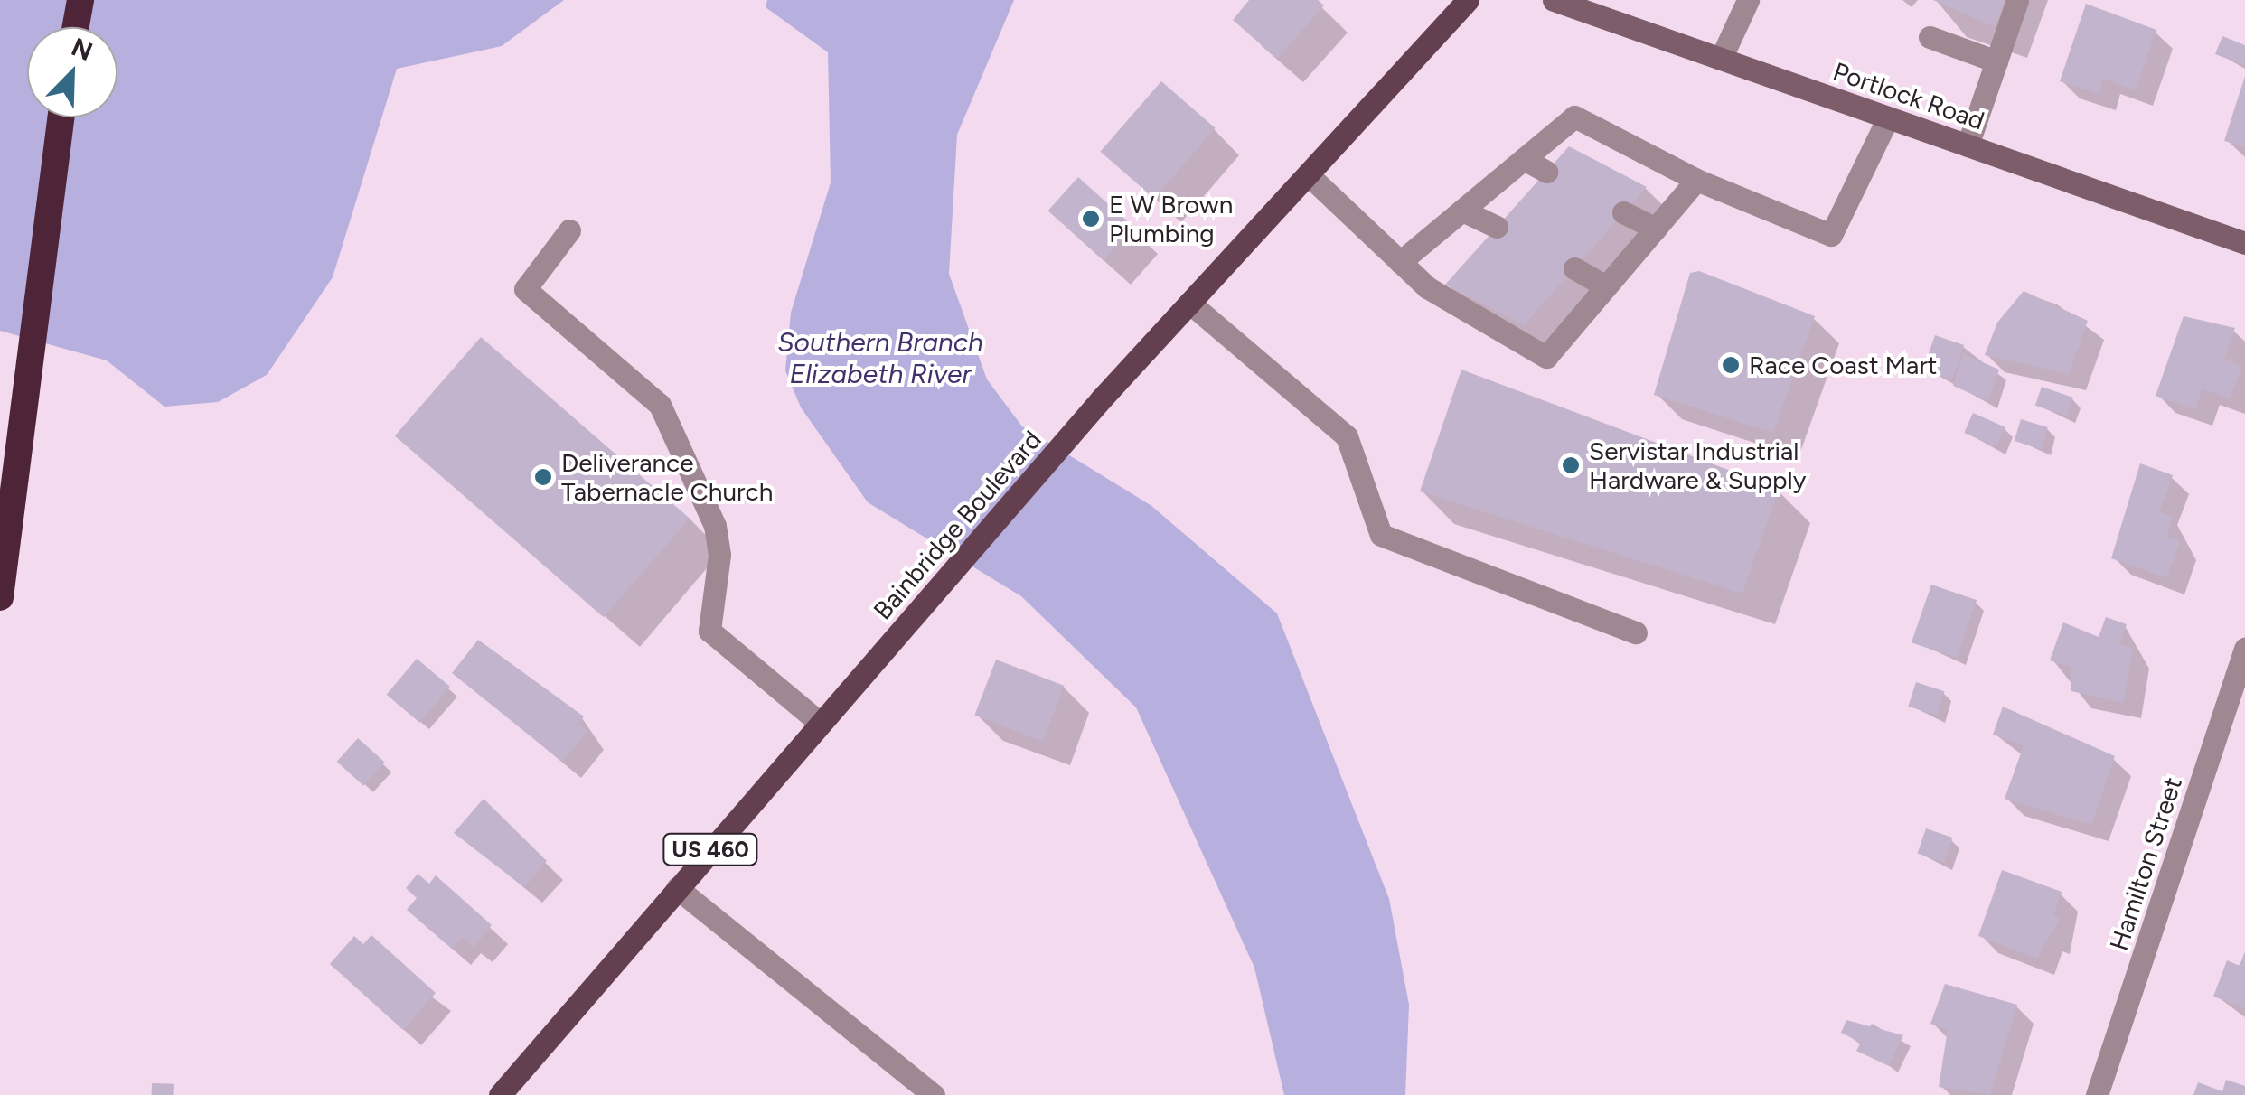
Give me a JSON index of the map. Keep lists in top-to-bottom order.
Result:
{
  "streets": {
    "main road": ["Portlock Road", "Bainbridge Boulevard", "US 460"],
    "street": ["Hamilton Street"]
  },
  "water": ["Southern Branch Elizabeth River"],
  "places": [
    "E W Brown Plumbing",
    "Race Coast Mart",
    "Servistar Industrial Hardware & Supply",
    "Deliverance Tabernacle Church"
  ],
  "north": "top right"
}
